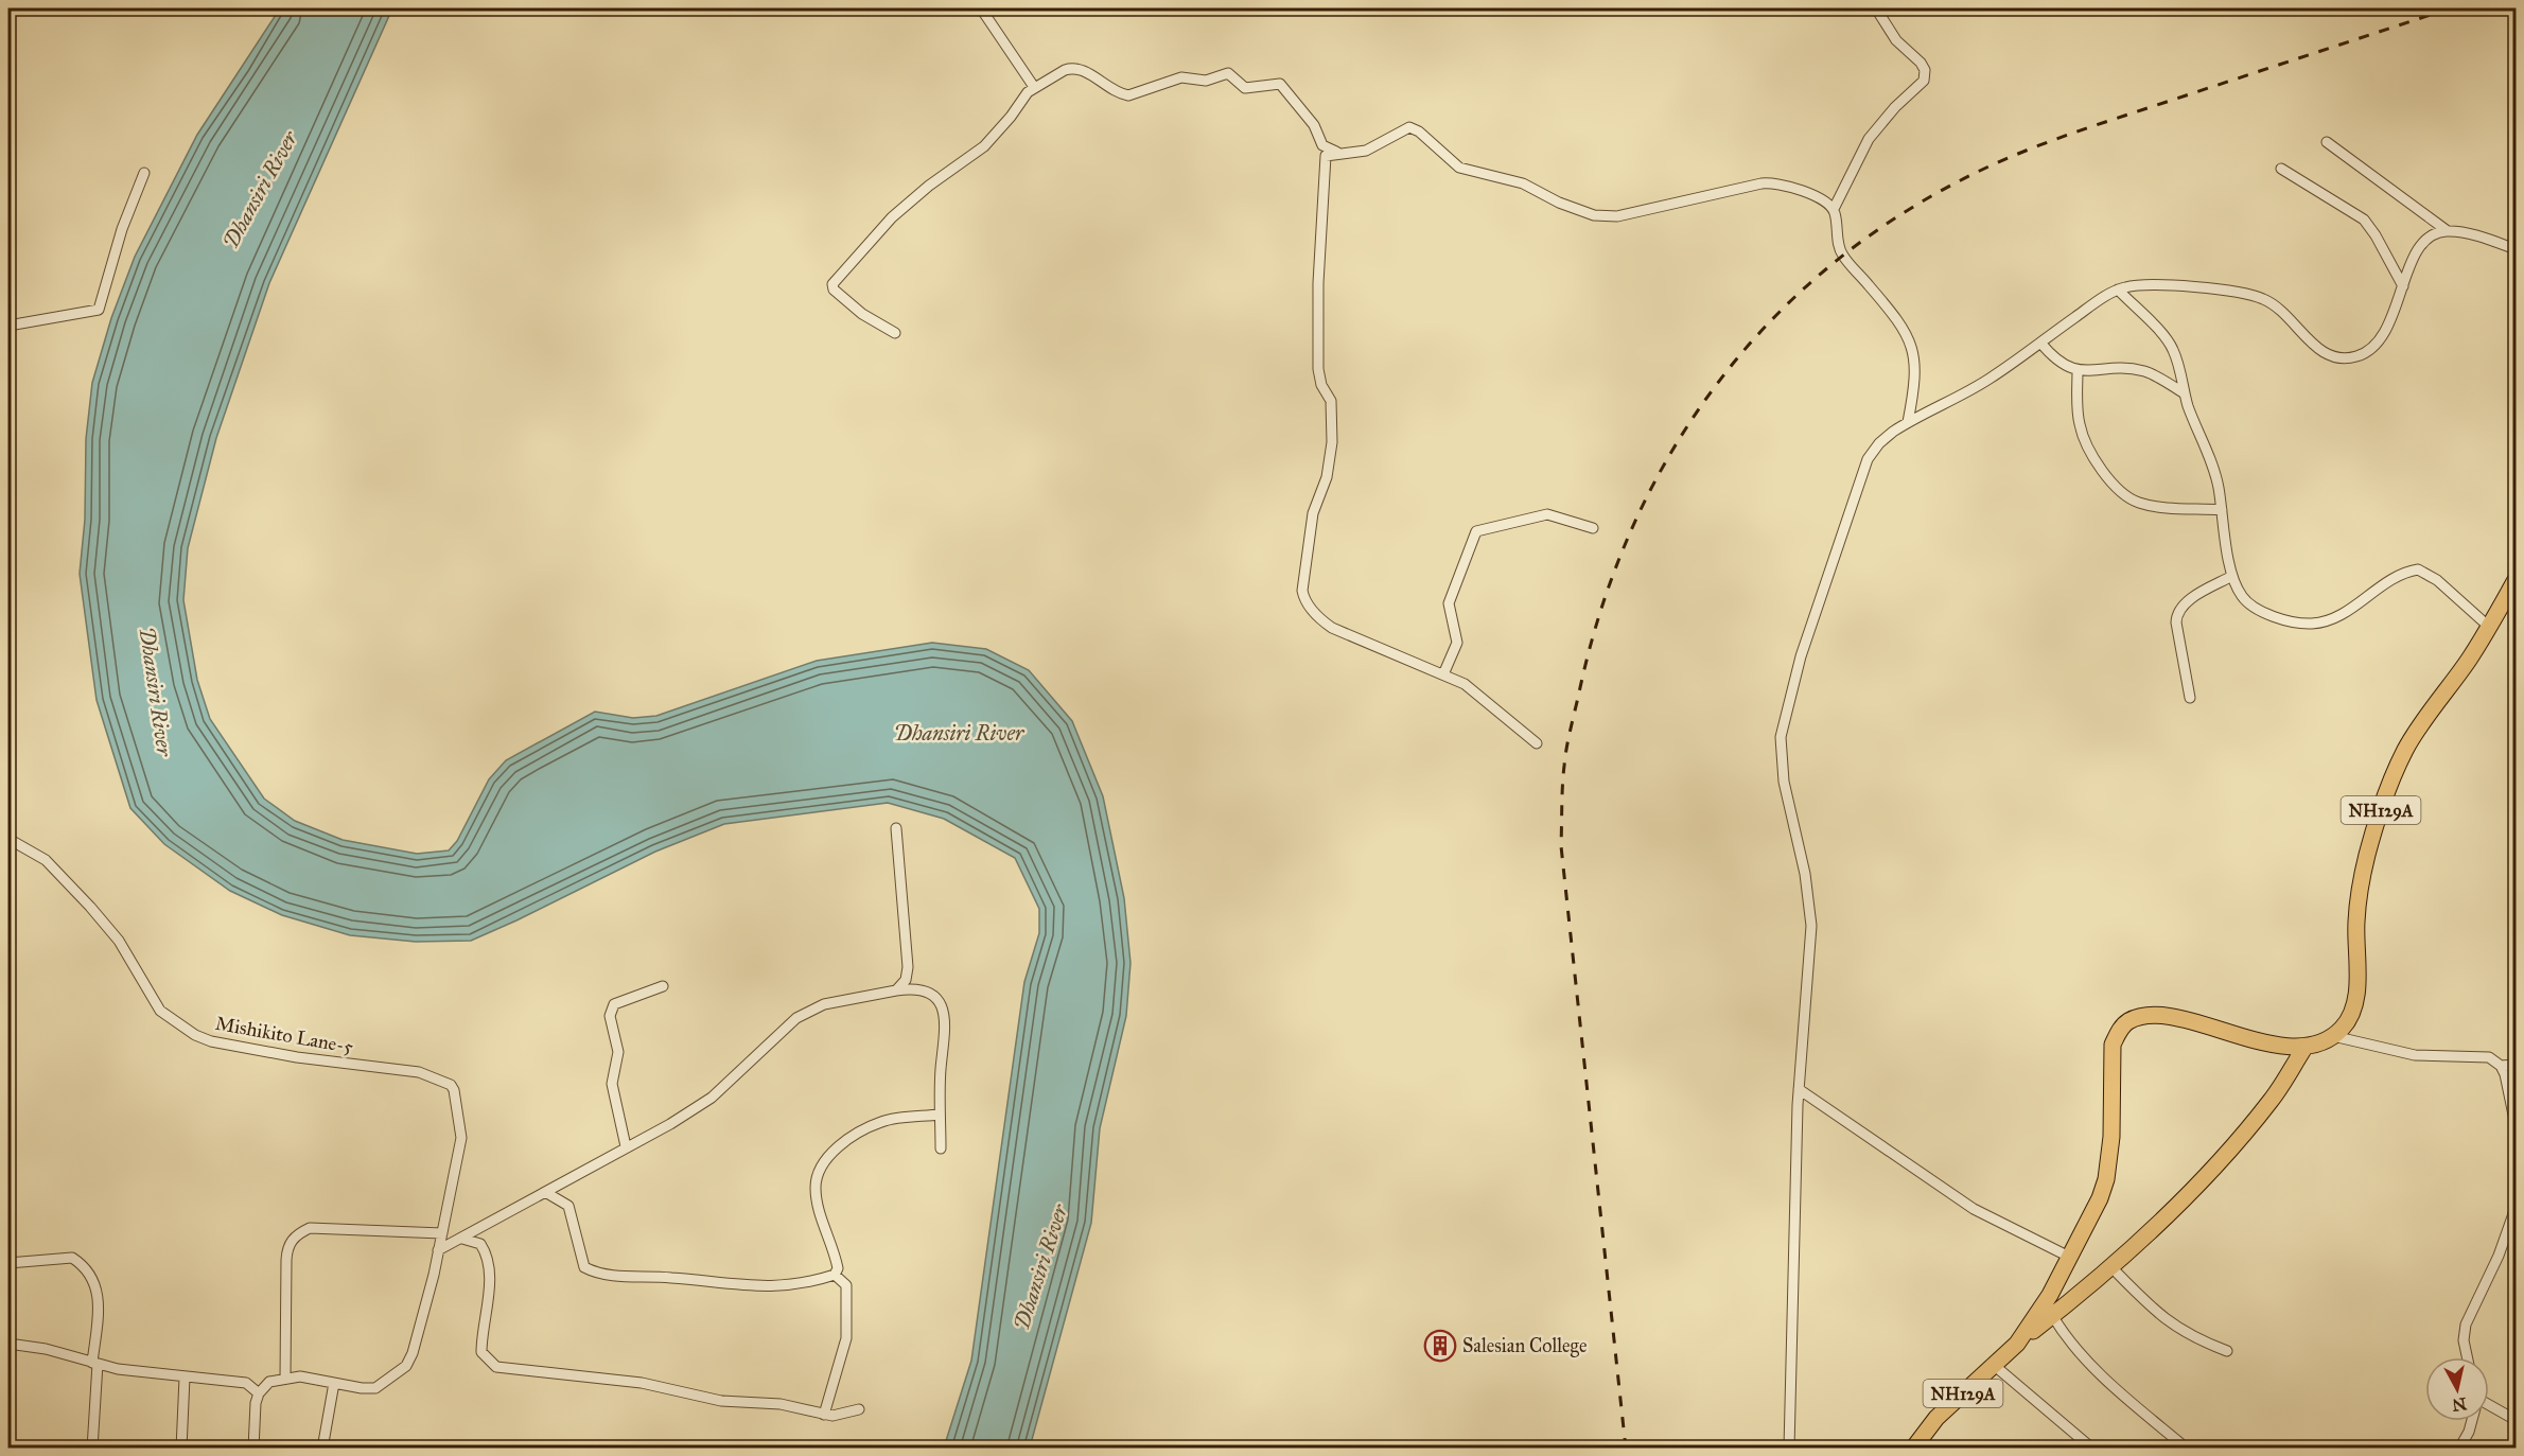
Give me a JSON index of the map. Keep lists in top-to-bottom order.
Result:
{
  "streets": {
    "highway": ["NH129A"],
    "street": ["Mishikito Lane-5"]
  },
  "water": ["Dhansiri River"],
  "places": {
    "building": ["Salesian College"]
  },
  "north": "bottom"
}
